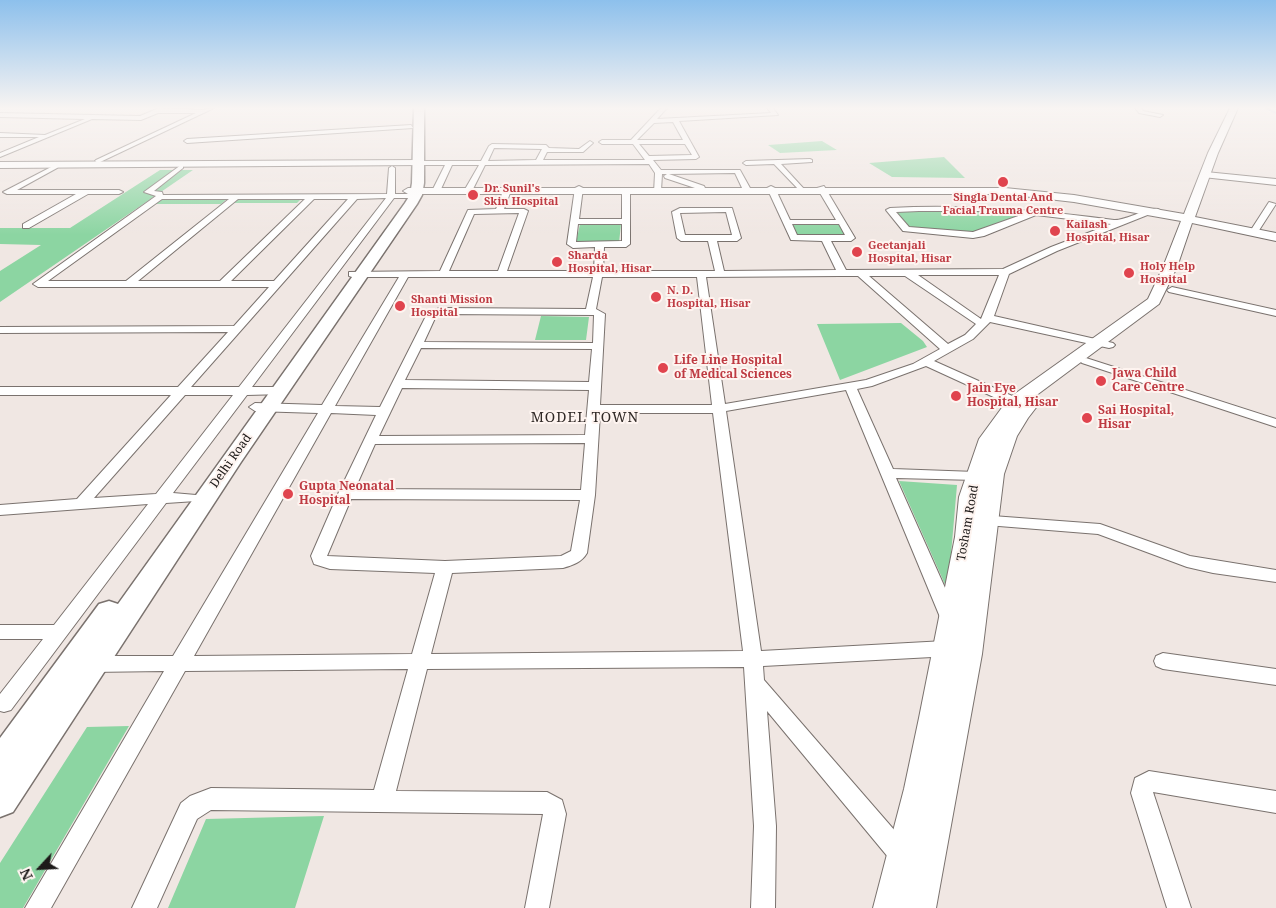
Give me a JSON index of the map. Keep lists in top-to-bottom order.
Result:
{
  "streets": {
    "main road": ["Delhi Road", "Tosham Road"]
  },
  "districts": ["MODEL TOWN"],
  "places": [
    "Singla Dental And Facial Trauma Centre",
    "Dr. Sunil's Skin Hospital",
    "Kailash Hospital, Hisar",
    "Geetanjali Hospital, Hisar",
    "Sharda Hospital, Hisar",
    "Holy Help Hospital",
    "N. D. Hospital, Hisar",
    "Shanti Mission Hospital",
    "Life Line Hospital of Medical Sciences",
    "Jawa Child Care Centre",
    "Jain Eye Hospital, Hisar",
    "Sai Hospital, Hisar",
    "Gupta Neonatal Hospital"
  ],
  "north": "bottom left"
}
